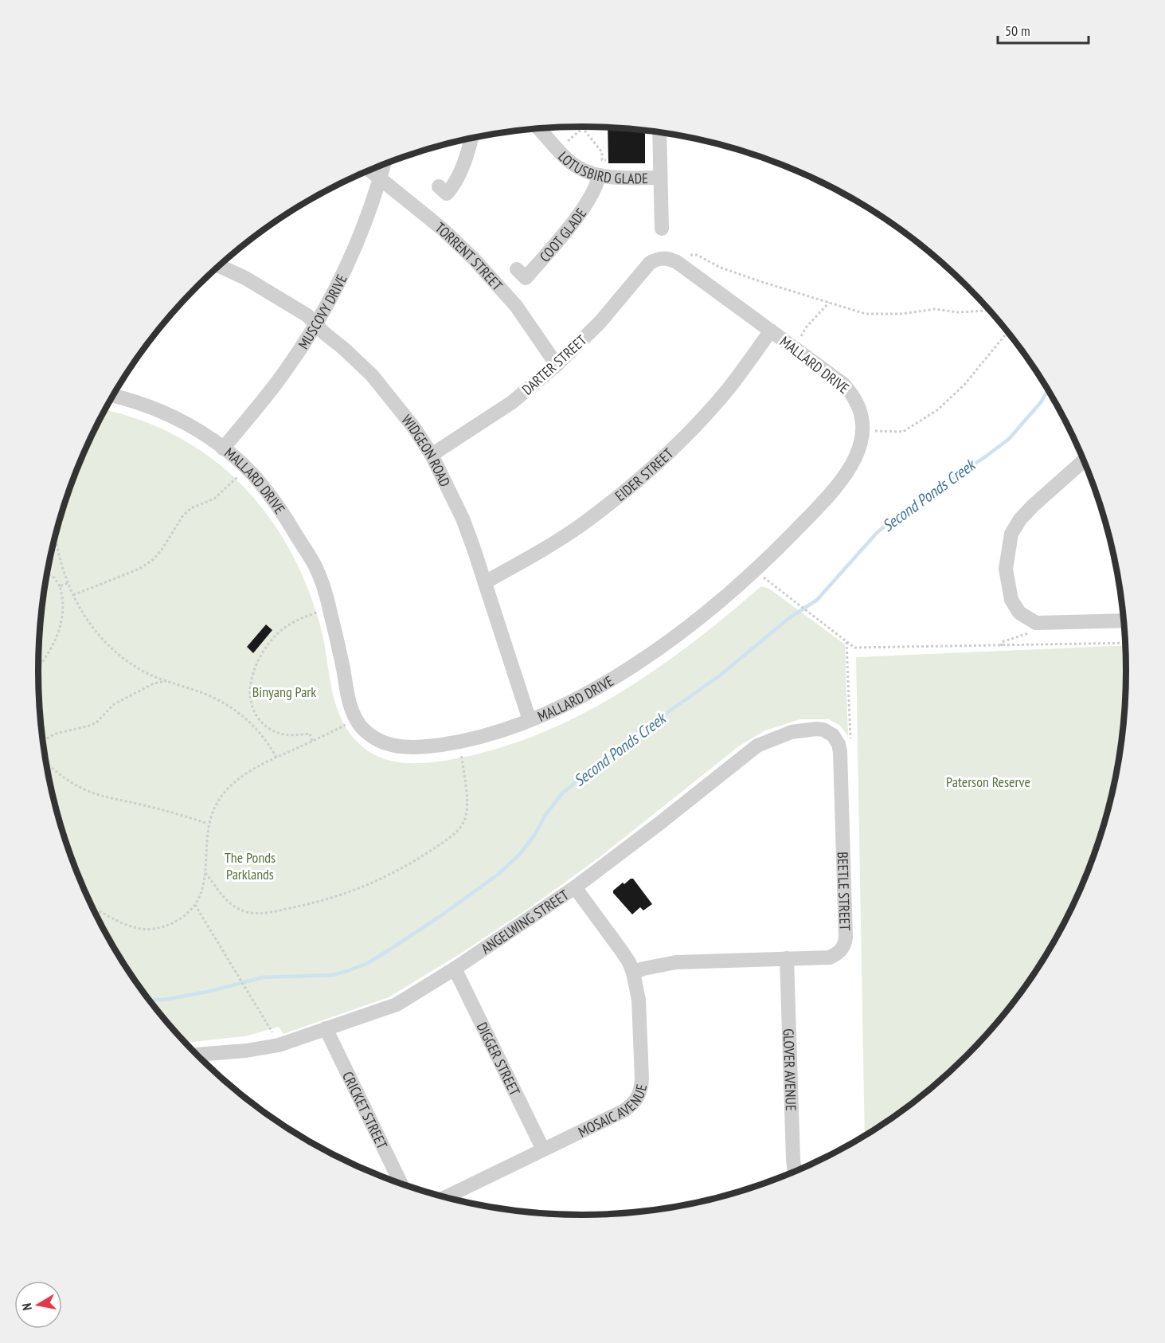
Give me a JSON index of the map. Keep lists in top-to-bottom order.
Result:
{
  "streets": {
    "street": [
      "LOTUSBIRD GLADE",
      "COOT GLADE",
      "TORRENT STREET",
      "MUSCOVY DRIVE",
      "DARTER STREET",
      "MALLARD DRIVE",
      "WIDGEON ROAD",
      "EIDER STREET",
      "BEETLE STREET",
      "ANGELWING STREET",
      "DIGGER STREET",
      "GLOVER AVENUE",
      "MOSAIC AVENUE",
      "CRICKET STREET"
    ]
  },
  "crossings": [
    ["LOTUSBIRD GLADE", "COOT GLADE"],
    ["TORRENT STREET", "MUSCOVY DRIVE"],
    ["TORRENT STREET", "DARTER STREET"],
    ["MUSCOVY DRIVE", "MALLARD DRIVE"],
    ["MUSCOVY DRIVE", "WIDGEON ROAD"],
    ["DARTER STREET", "MALLARD DRIVE"],
    ["DARTER STREET", "WIDGEON ROAD"],
    ["MALLARD DRIVE", "WIDGEON ROAD"],
    ["MALLARD DRIVE", "EIDER STREET"],
    ["WIDGEON ROAD", "EIDER STREET"],
    ["BEETLE STREET", "ANGELWING STREET"],
    ["BEETLE STREET", "GLOVER AVENUE"],
    ["BEETLE STREET", "MOSAIC AVENUE"],
    ["ANGELWING STREET", "DIGGER STREET"],
    ["ANGELWING STREET", "MOSAIC AVENUE"],
    ["ANGELWING STREET", "CRICKET STREET"],
    ["DIGGER STREET", "MOSAIC AVENUE"]
  ],
  "water": ["Second Ponds Creek"],
  "parks": ["Binyang Park", "Paterson Reserve", "The Ponds Parklands"],
  "scale_bar": "50 m",
  "north": "left"
}
